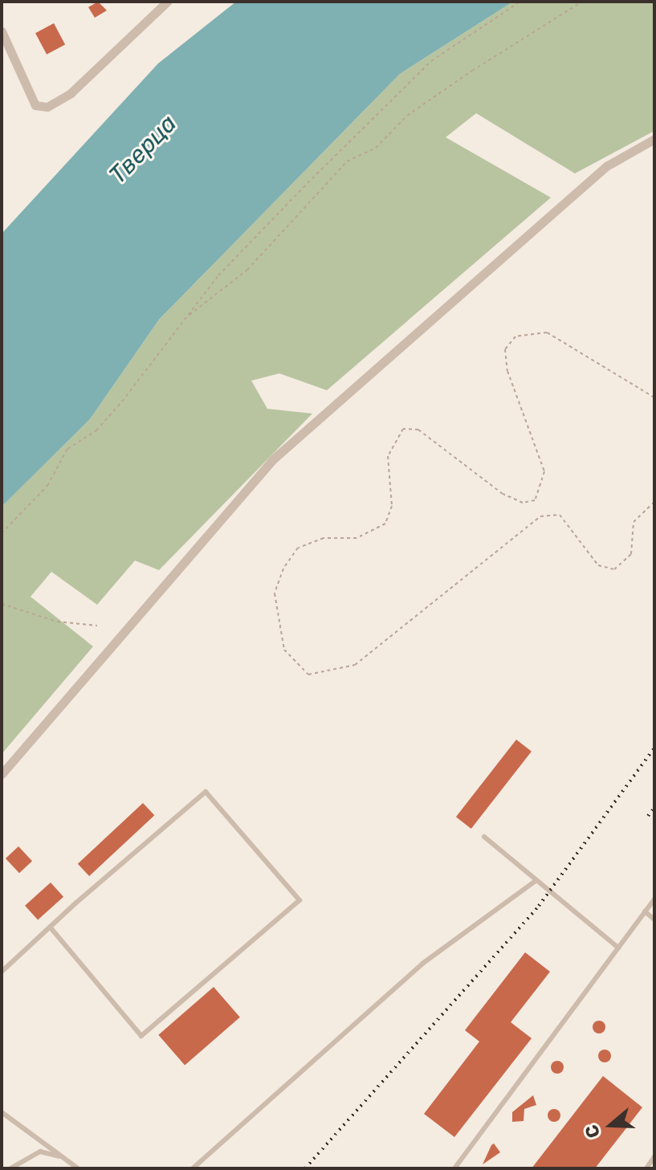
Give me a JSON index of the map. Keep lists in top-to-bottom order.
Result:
{
  "water": ["Тверца"],
  "north": "left"
}
